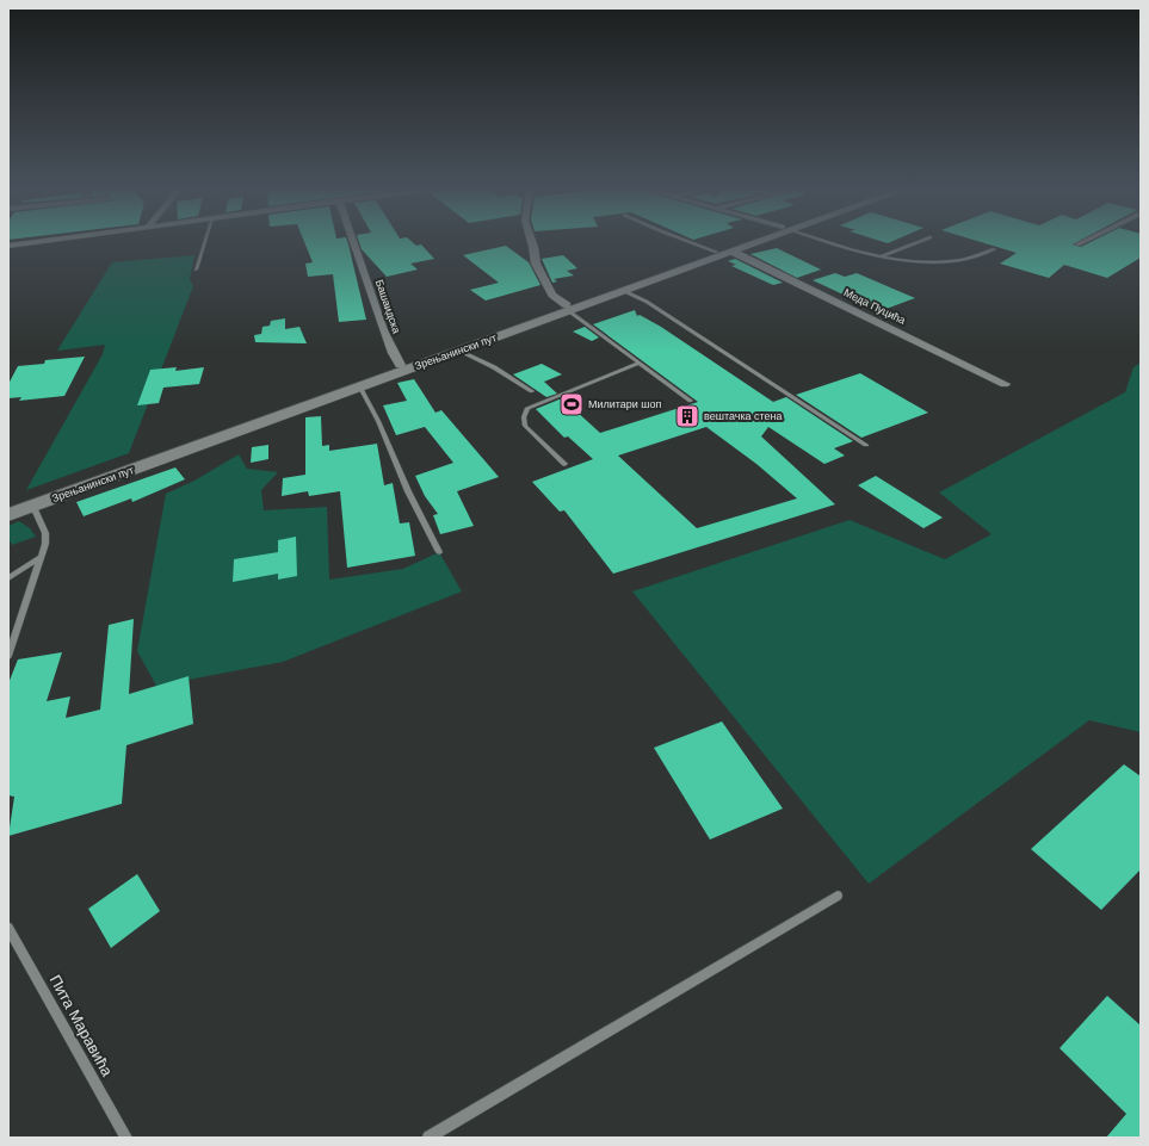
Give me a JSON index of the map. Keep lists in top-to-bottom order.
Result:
{
  "streets": {
    "main road": ["Зрењанински пут"],
    "street": ["Башаидска", "Меда Пуцића"],
    "lane": ["Пита Маравића"]
  },
  "crossings": [
    ["Башаидска", "Зрењанински пут"],
    ["Меда Пуцића", "Зрењанински пут"]
  ],
  "places": {
    "sports": ["Милитари шоп"],
    "building": ["вештачка стена"]
  }
}
